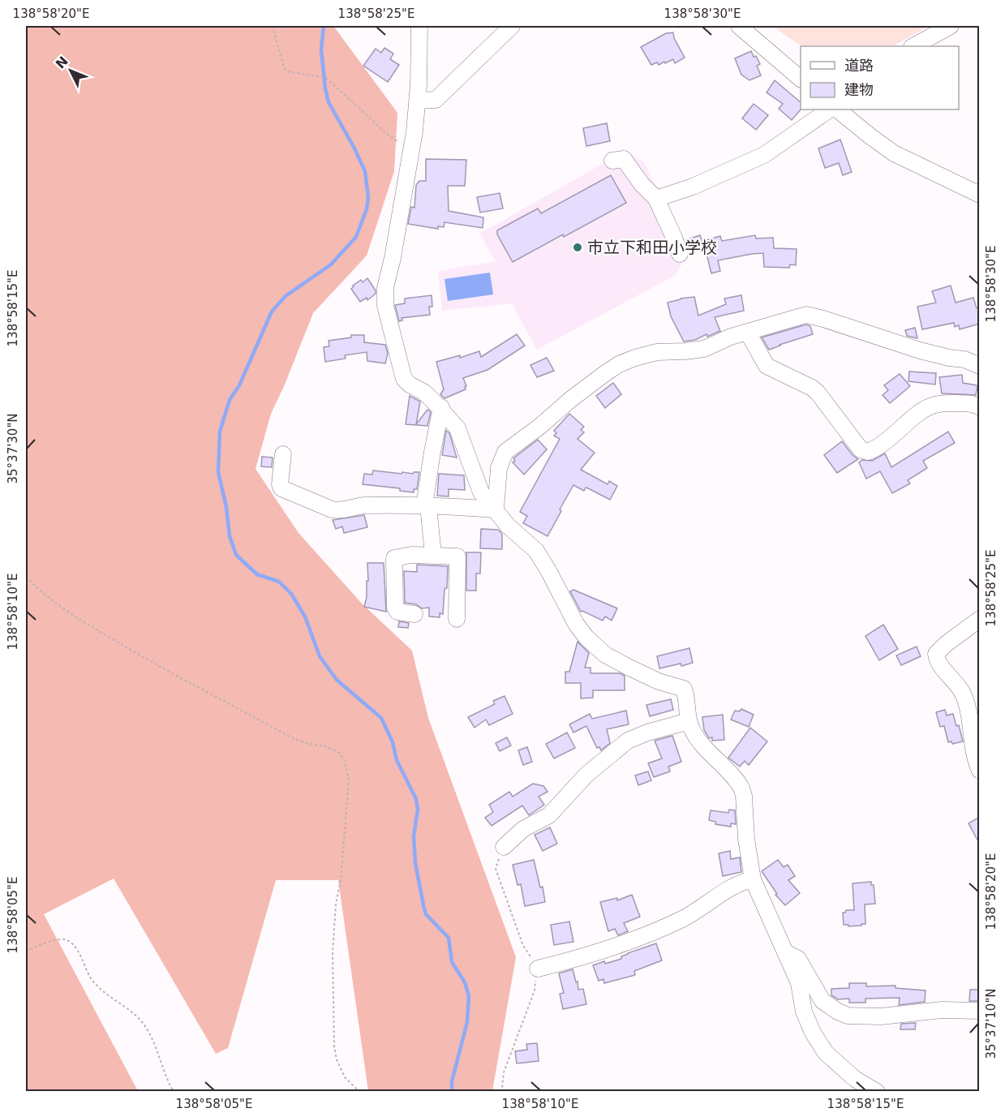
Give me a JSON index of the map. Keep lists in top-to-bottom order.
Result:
{
  "places": ["市立下和田小学校"],
  "legend": ["道路", "建物"],
  "north": "top left",
  "coordinates": [
    "138°58'20\"E",
    "138°58'25\"E",
    "138°58'30\"E",
    "138°58'15\"E",
    "35°37'30\"N",
    "138°58'10\"E",
    "138°58'05\"E",
    "35°37'10\"N"
  ]
}
